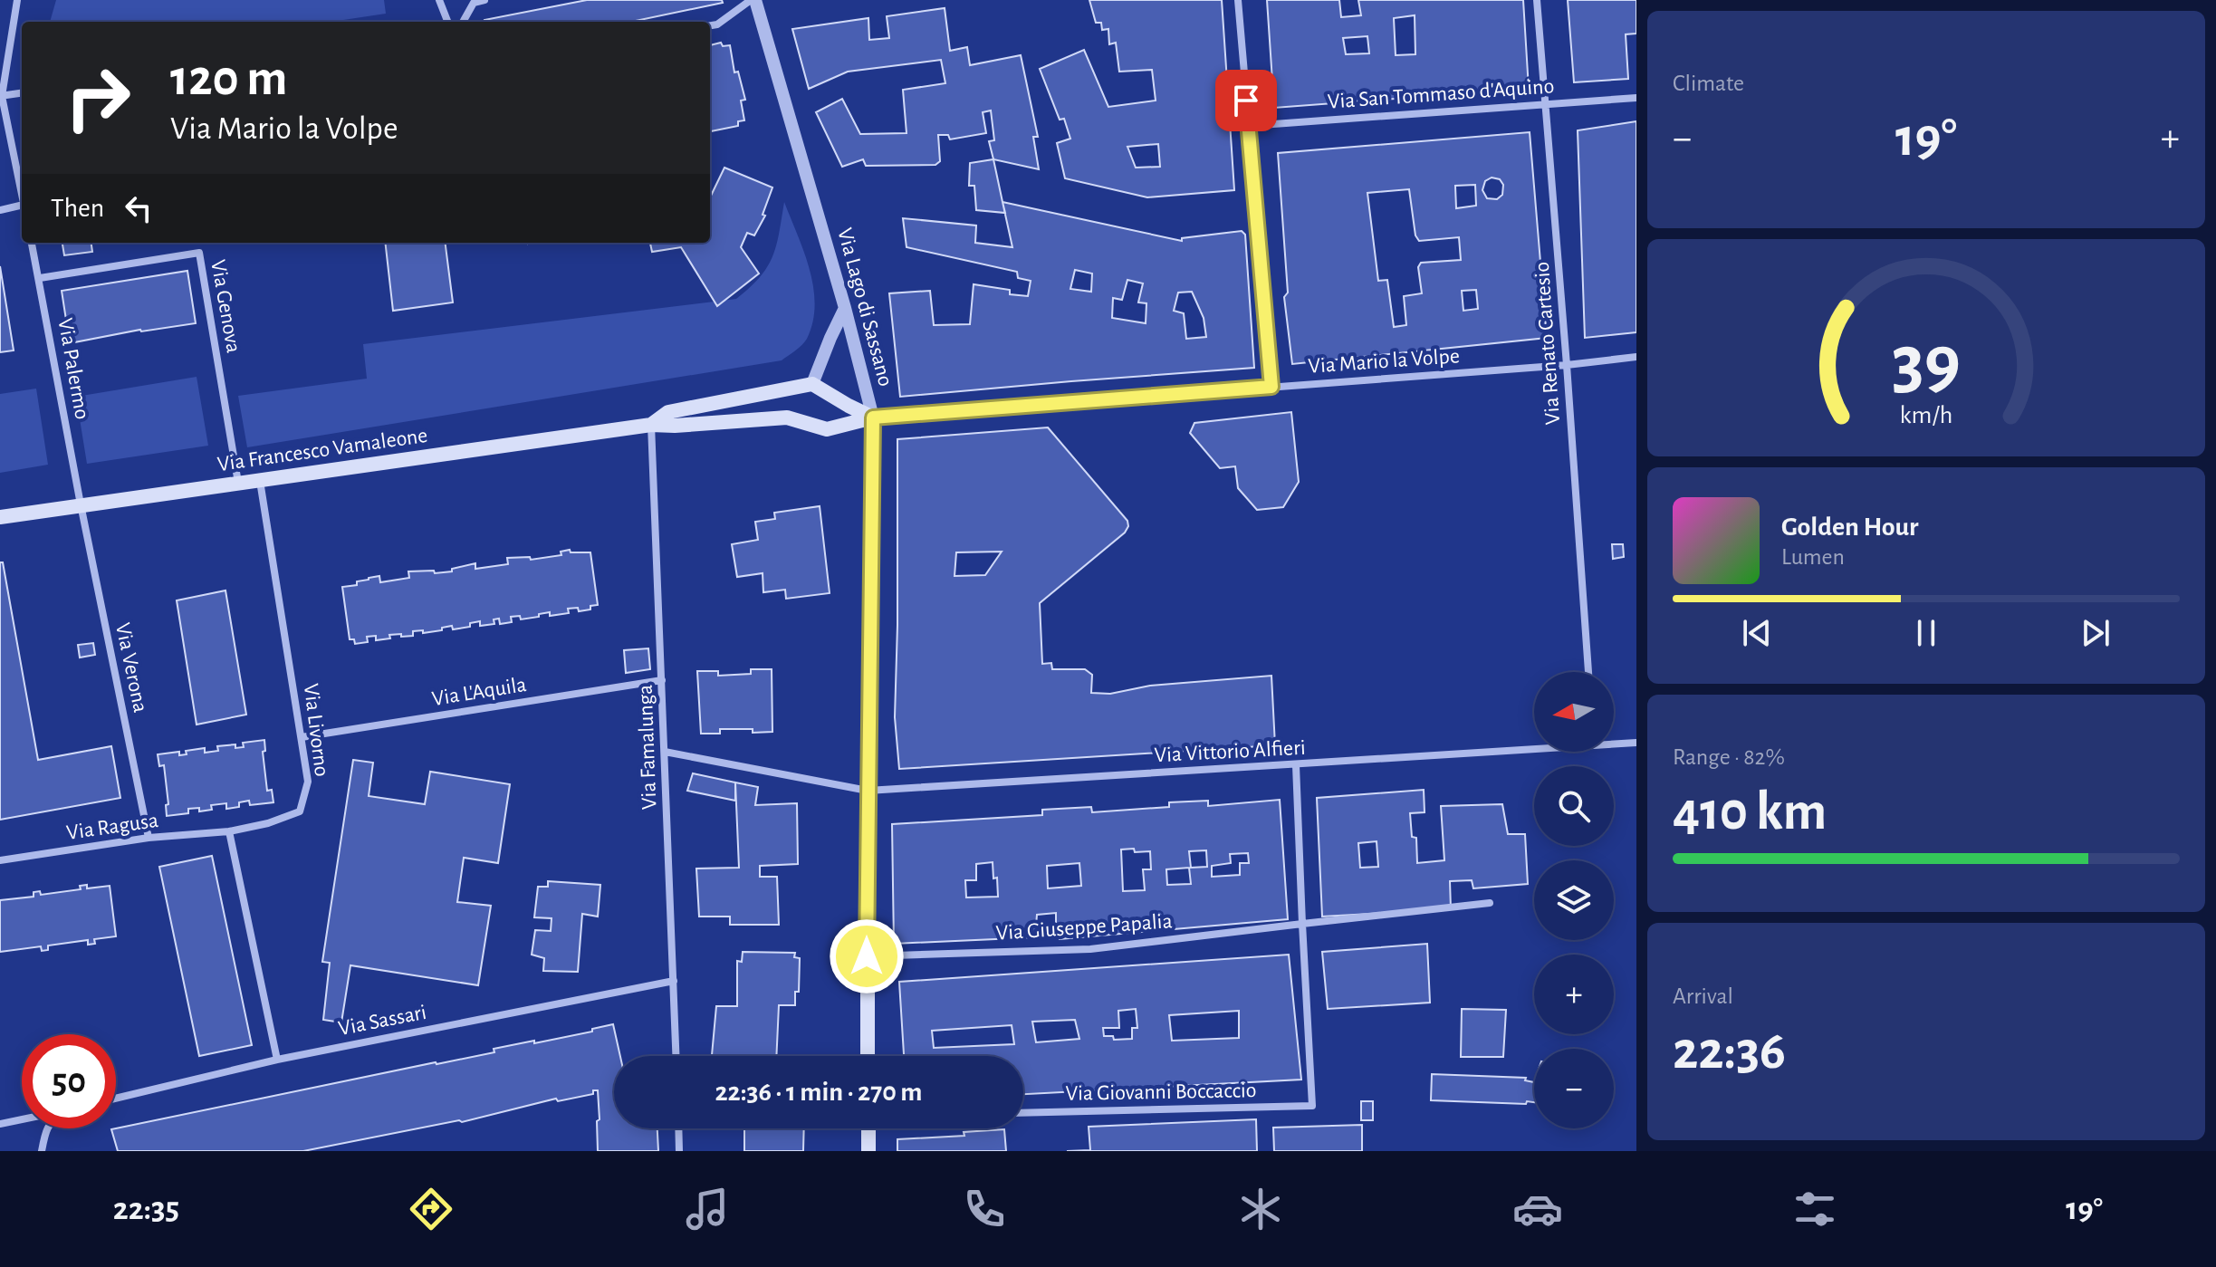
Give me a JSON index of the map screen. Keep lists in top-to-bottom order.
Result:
{
  "streets": {
    "main road": ["Via Lago di Sassano", "Via Francesco Vamaleone"],
    "street": [
      "Via San Tommaso d'Aquino",
      "Via Genova",
      "Via Renato Cartesio",
      "Via Mario la Volpe",
      "Via Palermo",
      "Via Verona",
      "Via L'Aquila",
      "Via Livorno",
      "Via Famalunga",
      "Via Vittorio Alfieri",
      "Via Ragusa",
      "Via Giuseppe Papalia",
      "Via Sassari",
      "Via Giovanni Boccaccio"
    ]
  },
  "crossings": [
    ["Via San Tommaso d'Aquino", "Via Renato Cartesio"],
    ["Via Genova", "Via Palermo"],
    ["Via Genova", "Via Francesco Vamaleone"],
    ["Via Lago di Sassano", "Via Mario la Volpe"],
    ["Via Lago di Sassano", "Via Vittorio Alfieri"],
    ["Via Lago di Sassano", "Via Giuseppe Papalia"],
    ["Via Renato Cartesio", "Via Mario la Volpe"],
    ["Via Palermo", "Via Francesco Vamaleone"],
    ["Via Palermo", "Via Verona"],
    ["Via Francesco Vamaleone", "Via Verona"],
    ["Via Francesco Vamaleone", "Via Livorno"],
    ["Via Francesco Vamaleone", "Via Famalunga"],
    ["Via Verona", "Via Ragusa"],
    ["Via L'Aquila", "Via Livorno"],
    ["Via L'Aquila", "Via Famalunga"],
    ["Via Livorno", "Via Ragusa"],
    ["Via Famalunga", "Via Vittorio Alfieri"],
    ["Via Famalunga", "Via Sassari"],
    ["Via Giuseppe Papalia", "Via Giovanni Boccaccio"]
  ],
  "north": "left",
  "page": {
    "tile": [
      "Climate",
      ["Range · 82%", "410 km"],
      ["Arrival", "22:36"]
    ],
    "turn": ["120 m", "Via Mario la Volpe"],
    "heat": ["−", "19°", "+"],
    "then": "Then",
    "song": ["Golden Hour", "Lumen"],
    "map_buttons": ["+", "−"],
    "limit": "50",
    "trip": "22:36 · 1 min · 270 m",
    "tabs": ["22:35", "19°"],
    "gauge": ["39", "km/h"]
  }
}
